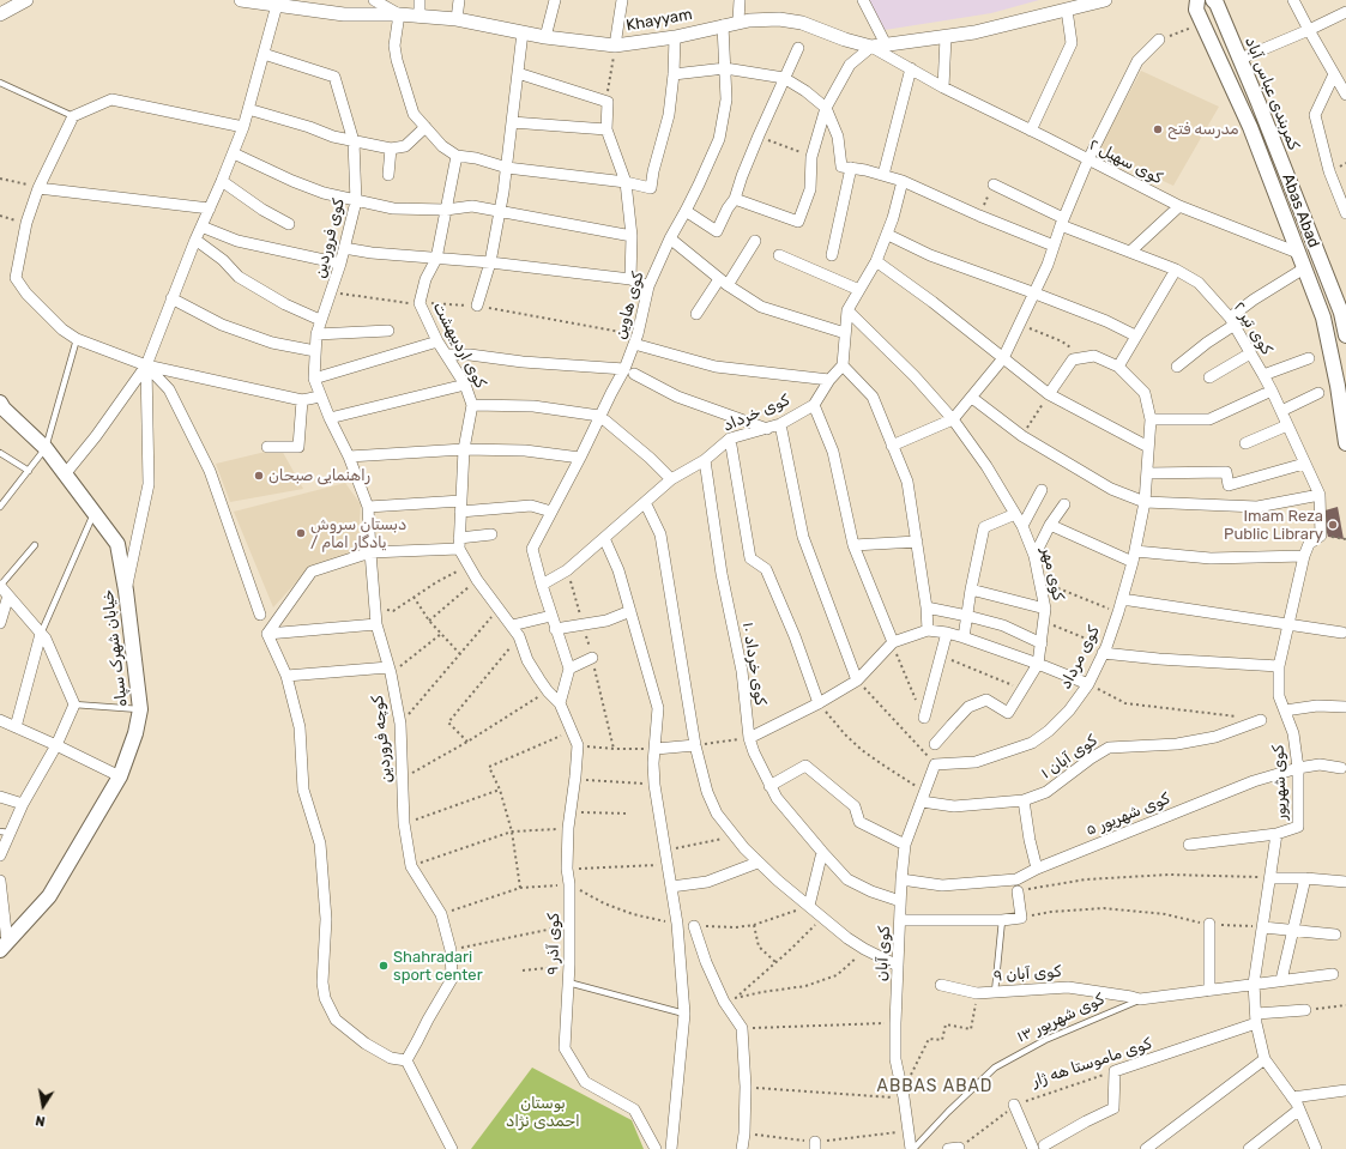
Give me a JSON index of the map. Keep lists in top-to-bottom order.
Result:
{
  "streets": {
    "main road": ["کمربندی عباس آباد", "Abas Abad", "خیابان شهرک سپاه"],
    "street": [
      "Khayyam",
      "کوی سهیل ۲",
      "کوی فروردین",
      "کوی هاوین",
      "کوی تیر ۲",
      "کوی اردیبهشت",
      "کوی خرداد",
      "کوی مهر",
      "کوی مرداد",
      "کوی خرداد ۱۰",
      "کوچه فروردین",
      "کوی آبان ۱",
      "کوی شهریور",
      "کوی شهریور ۵",
      "کوی آذر ۹",
      "کوی آبان",
      "کوی آبان ۹",
      "کوی شهریور ۱۳",
      "کوی ماموستا هه ژار"
    ]
  },
  "crossings": [
    ["Khayyam", "کوی سهیل ۲"],
    ["Khayyam", "کوی هاوین"],
    ["کوی سهیل ۲", "Abas Abad"],
    ["کوی فروردین", "کوچه فروردین"],
    ["کوی هاوین", "کوی اردیبهشت"],
    ["کوی هاوین", "کوی خرداد"],
    ["کوی تیر ۲", "کوی شهریور"],
    ["کوی خرداد", "کوی خرداد ۱۰"],
    ["کوی مرداد", "کوی آبان"],
    ["کوی خرداد ۱۰", "کوی آبان"],
    ["کوی آبان ۱", "کوی آبان"],
    ["کوی شهریور", "کوی شهریور ۵"],
    ["کوی شهریور", "کوی شهریور ۱۳"],
    ["کوی شهریور", "کوی ماموستا هه ژار"],
    ["کوی شهریور ۵", "کوی آبان"],
    ["کوی آبان", "کوی آبان ۹"],
    ["کوی آبان", "کوی شهریور ۱۳"],
    ["کوی آبان ۹", "کوی شهریور ۱۳"]
  ],
  "districts": ["ABBAS ABAD"],
  "parks": ["بوستان احمدی نژاد"],
  "places": [
    "مدرسه فتح",
    "راهنمایی صبحان",
    "Imam Reza Public Library",
    "دبستان سروش / یادگار امام",
    "Shahradari sport center"
  ],
  "north": "bottom"
}
